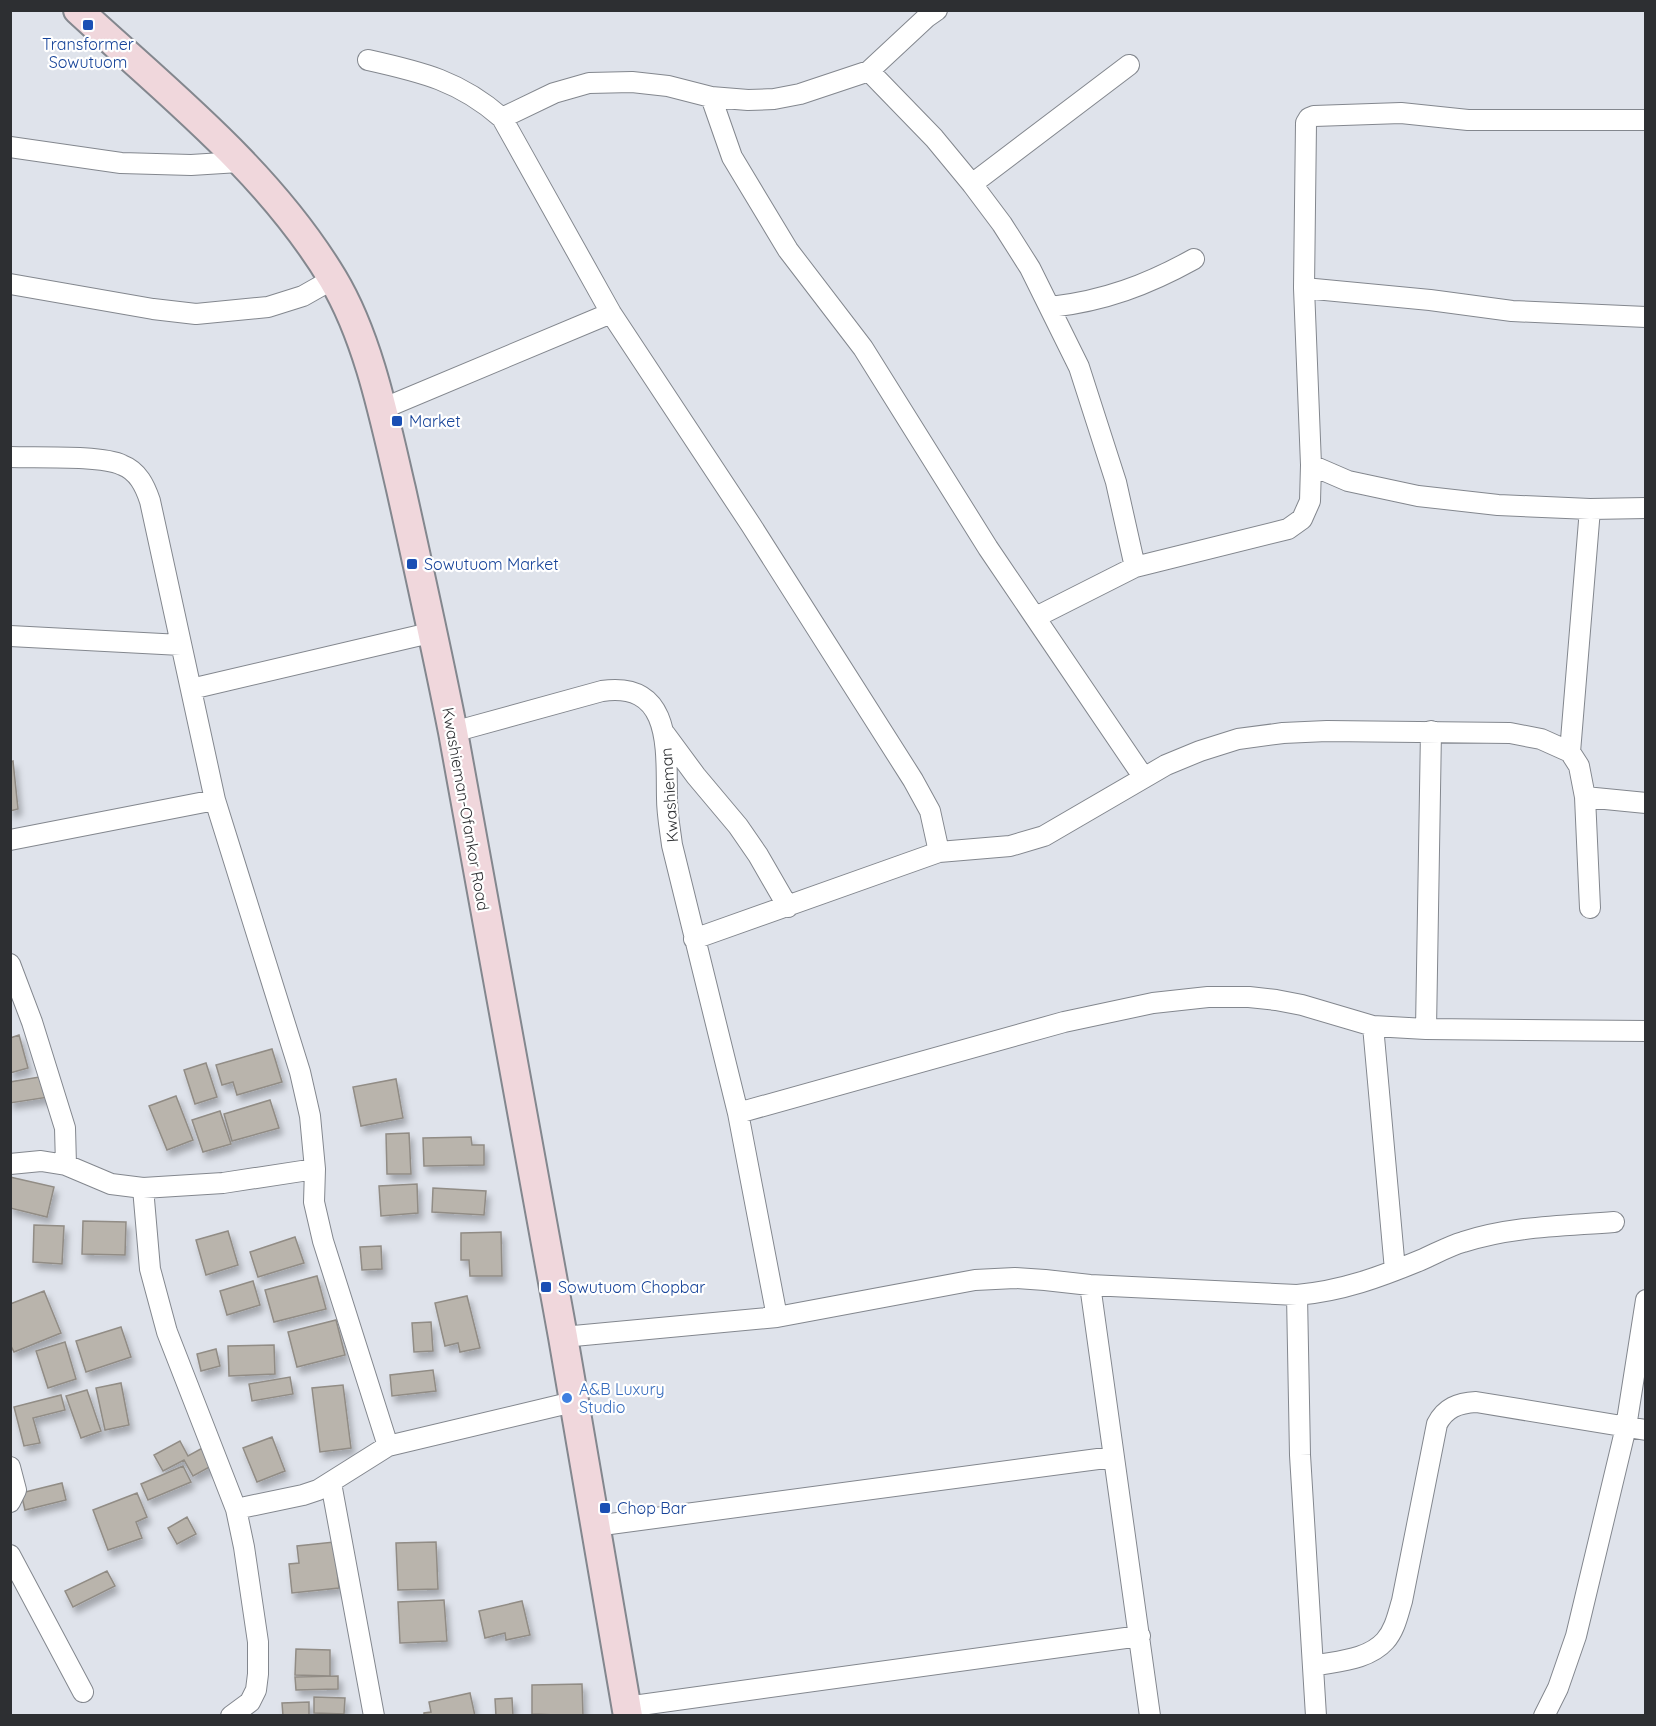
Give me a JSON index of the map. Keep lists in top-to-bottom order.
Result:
{
  "streets": {
    "main road": ["Kwashieman-Ofankor Road"],
    "street": ["Kwashieman"]
  },
  "crossings": [
    ["Kwashieman", "Kwashieman-Ofankor Road"]
  ],
  "places": {
    "transit": [
      "Transformer Sowutuom",
      "Market",
      "Sowutuom Market",
      "Sowutuom Chopbar",
      "Chop Bar"
    ],
    "other": ["A&B Luxury Studio"]
  }
}
